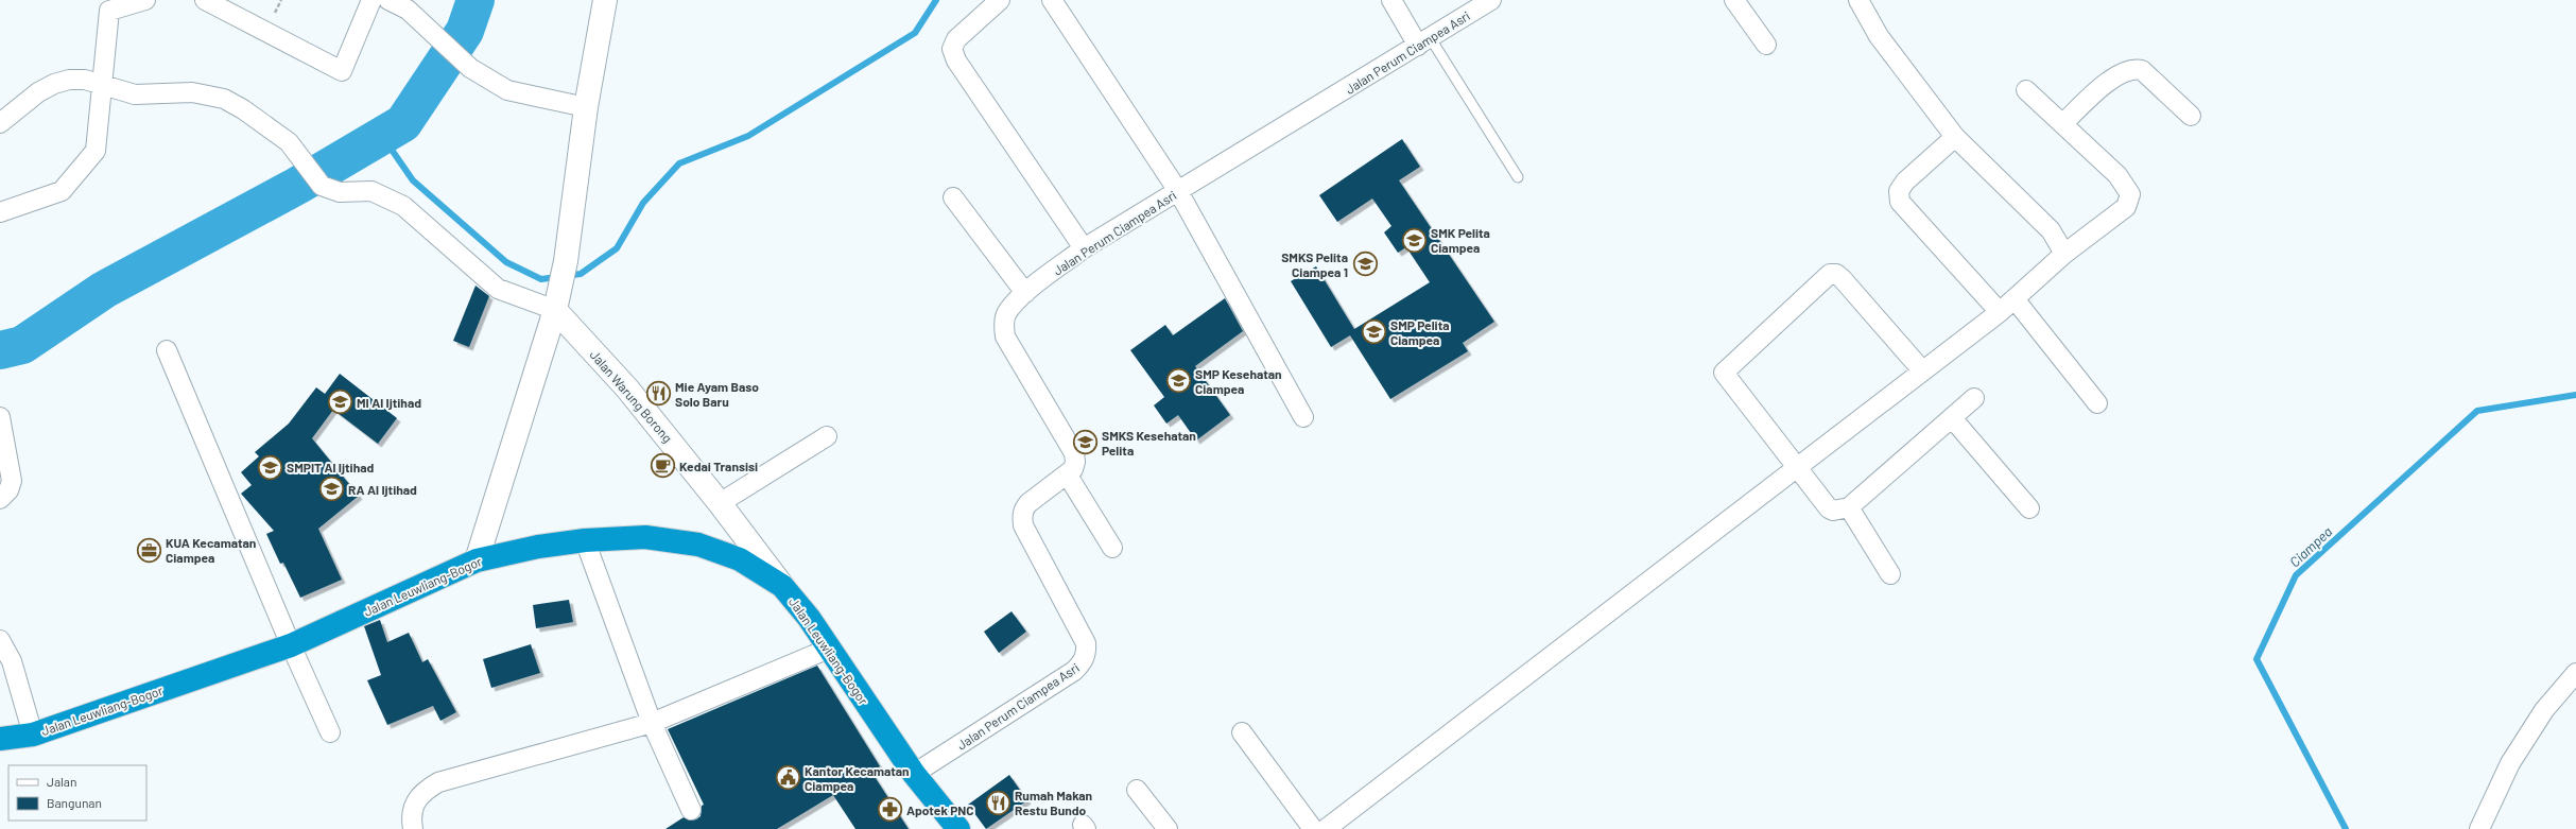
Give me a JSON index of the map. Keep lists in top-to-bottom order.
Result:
{
  "streets": {
    "highway": ["Jalan Leuwliang-Bogor"],
    "main road": ["Jalan Warung Borong"],
    "street": ["Jalan Perum Ciampea Asri"]
  },
  "crossings": [
    ["Jalan Perum Ciampea Asri", "Jalan Leuwliang-Bogor"],
    ["Jalan Warung Borong", "Jalan Leuwliang-Bogor"]
  ],
  "water": ["Ciampea"],
  "places": {
    "school or university": [
      "SMK Pelita Ciampea",
      "SMKS Pelita Ciampea 1",
      "SMP Pelita Ciampea",
      "SMP Kesehatan Ciampea",
      "MI Al Ijtihad",
      "SMKS Kesehatan Pelita",
      "SMPIT Al Ijtihad",
      "RA Al Ijtihad"
    ],
    "restaurant": ["Mie Ayam Baso Solo Baru", "Rumah Makan Restu Bundo"],
    "cafe": ["Kedai Transisi"],
    "office": ["KUA Kecamatan Ciampea"],
    "public building": ["Kantor Kecamatan Ciampea"],
    "pharmacy": ["Apotek PNC"]
  },
  "legend": ["Jalan", "Bangunan"]
}
